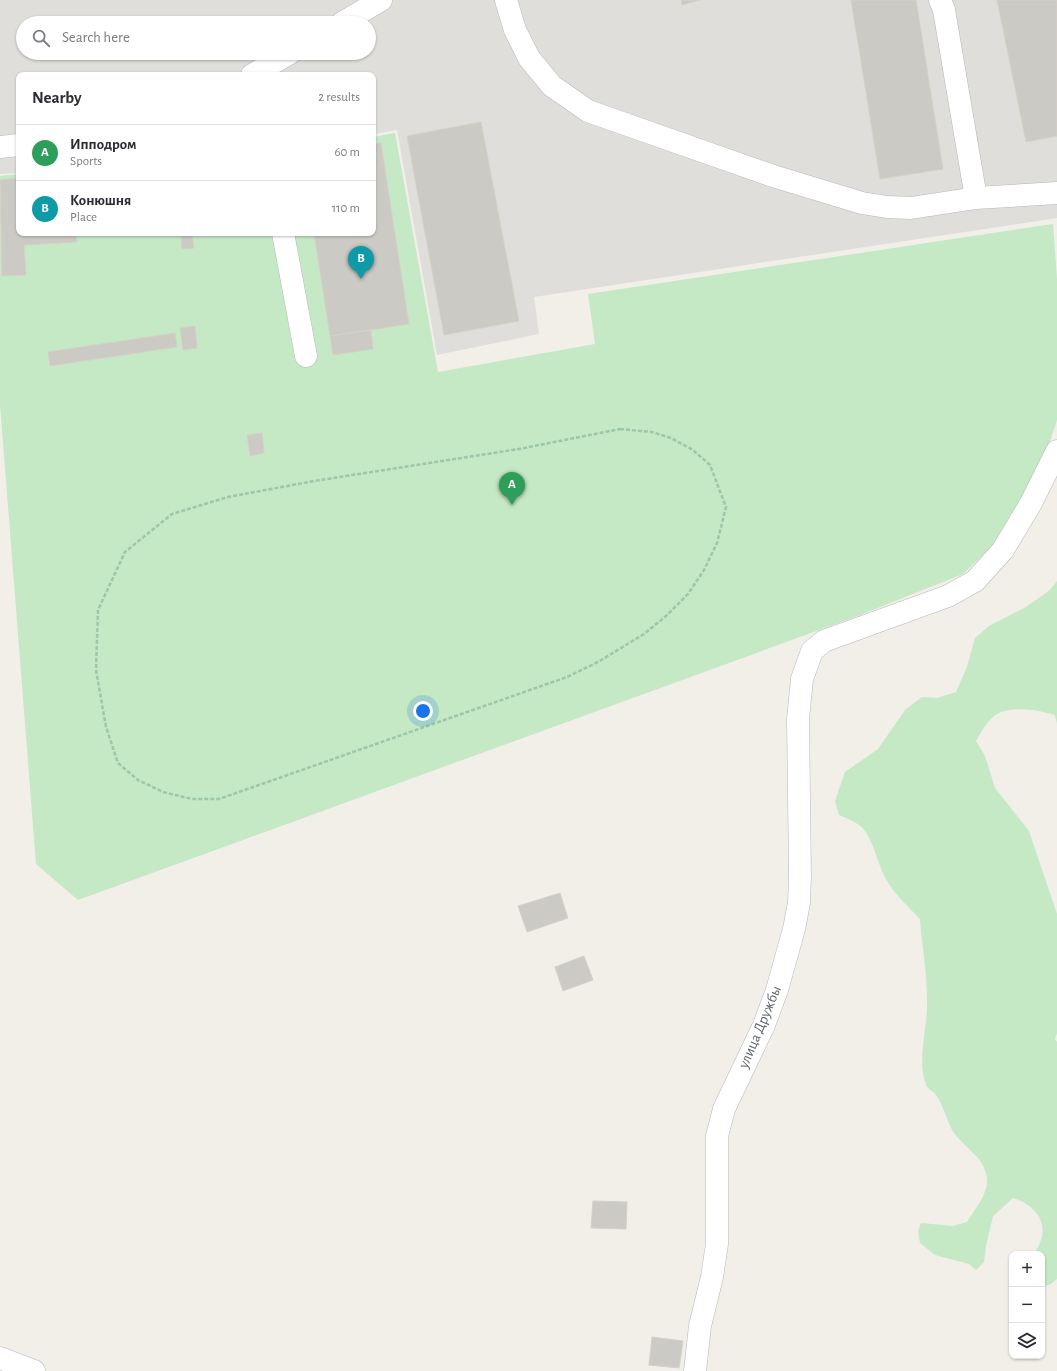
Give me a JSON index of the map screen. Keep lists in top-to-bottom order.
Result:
{
  "streets": {
    "street": ["улица Дружбы"]
  },
  "page": {
    "search": "Search here",
    "heading": ["Nearby", "2 results"],
    "list": [
      {
        "mark": "A",
        "name": "Ипподром",
        "note": "Sports",
        "value": "60 m"
      },
      {
        "mark": "B",
        "name": "Конюшня",
        "note": "Place",
        "value": "110 m"
      }
    ],
    "pins": ["B", "A"],
    "map_buttons": ["+", "−"]
  }
}
